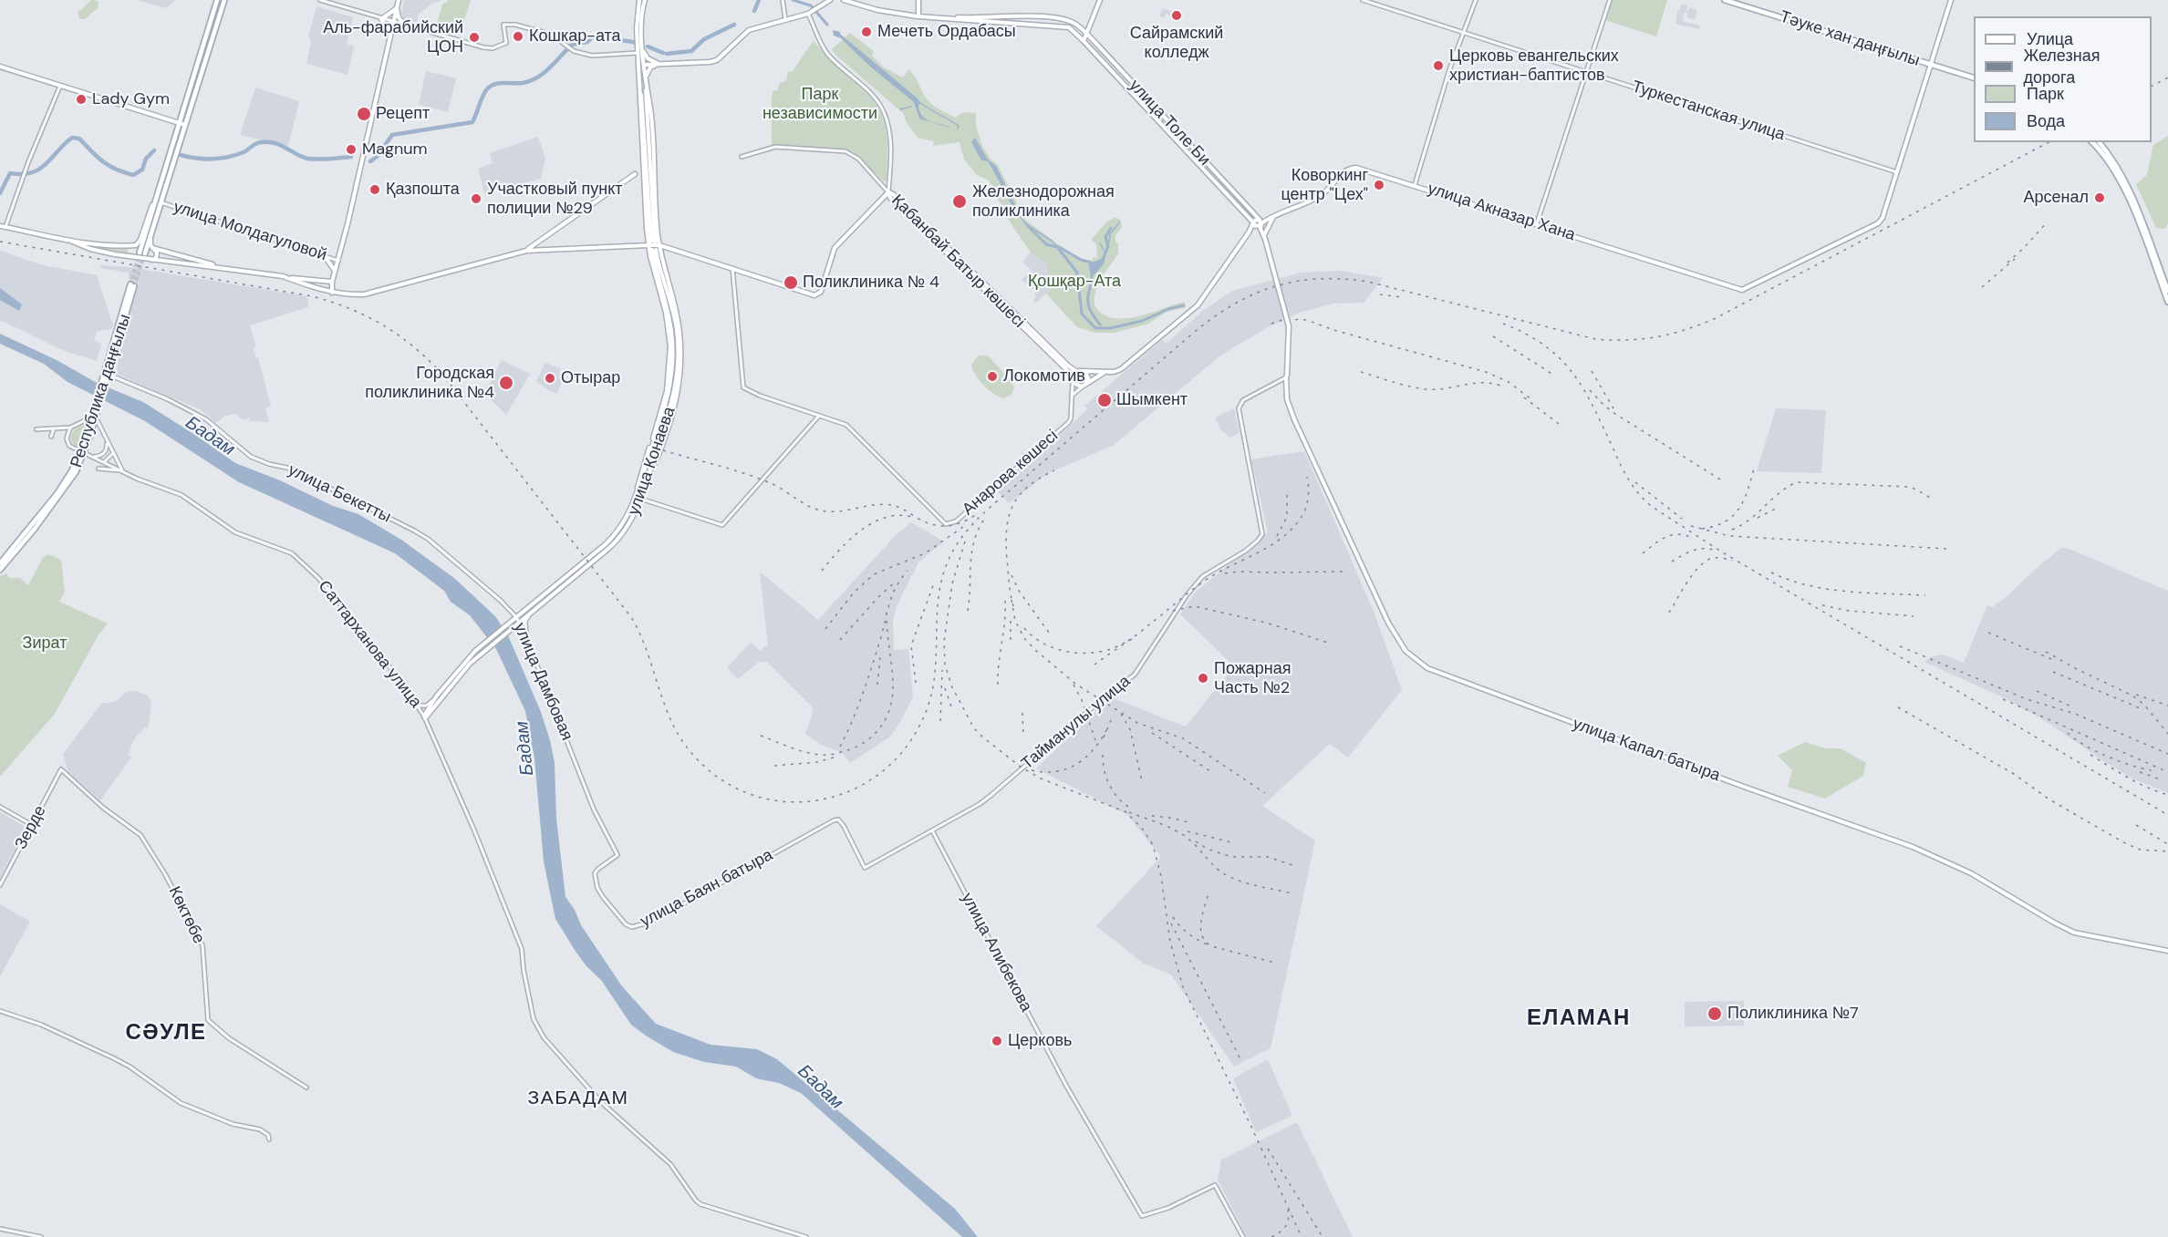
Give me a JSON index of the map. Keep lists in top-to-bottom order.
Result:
{
  "streets": {
    "main road": [
      "Тәуке хан даңғылы",
      "улица Толе Би",
      "улица Акназар Хана",
      "Қабанбай Батыр көшесі",
      "Республика даңғылы",
      "улица Конаева",
      "улица Капал батыра"
    ],
    "street": [
      "Туркестанская улица",
      "улица Молдагуловой",
      "Анарова көшесі",
      "улица Бекетты",
      "Саттарханова улица",
      "улица Дамбовая",
      "Тайманулы улица",
      "Зерде",
      "улица Баян батыра",
      "Көктөбе",
      "улица Алибекова"
    ]
  },
  "crossings": [
    ["Туркестанская улица", "улица Акназар Хана"],
    ["улица Толе Би", "улица Акназар Хана"],
    ["Республика даңғылы", "улица Бекетты"],
    ["улица Конаева", "Саттарханова улица"],
    ["улица Конаева", "улица Дамбовая"],
    ["улица Бекетты", "улица Дамбовая"],
    ["улица Дамбовая", "улица Баян батыра"],
    ["Тайманулы улица", "улица Капал батыра"],
    ["Тайманулы улица", "улица Баян батыра"],
    ["Тайманулы улица", "улица Алибекова"],
    ["Зерде", "Көктөбе"]
  ],
  "districts": ["ЕЛАМАН", "СӘУЛЕ", "ЗАБАДАМ"],
  "water": ["Бадам"],
  "parks": ["Парк независимости", "Қошқар-Ата", "Зират"],
  "places": [
    "Сайрамский колледж",
    "Мечеть Ордабасы",
    "Кошкар-ата",
    "Аль-фарабийский ЦОН",
    "Церковь евангельских христиан-баптистов",
    "Lady Gym",
    "Рецепт",
    "Magnum",
    "Коворкинг центр \"Цех\"",
    "Қазпошта",
    "Арсенал",
    "Участковый пункт полиции №29",
    "Железнодорожная поликлиника",
    "Поликлиника № 4",
    "Локомотив",
    "Отырар",
    "Городская поликлиника №4",
    "Шымкент",
    "Пожарная Часть №2",
    "Поликлиника №7",
    "Церковь"
  ],
  "legend": [
    "Улица",
    "Железная дорога",
    "Парк",
    "Вода"
  ]
}
